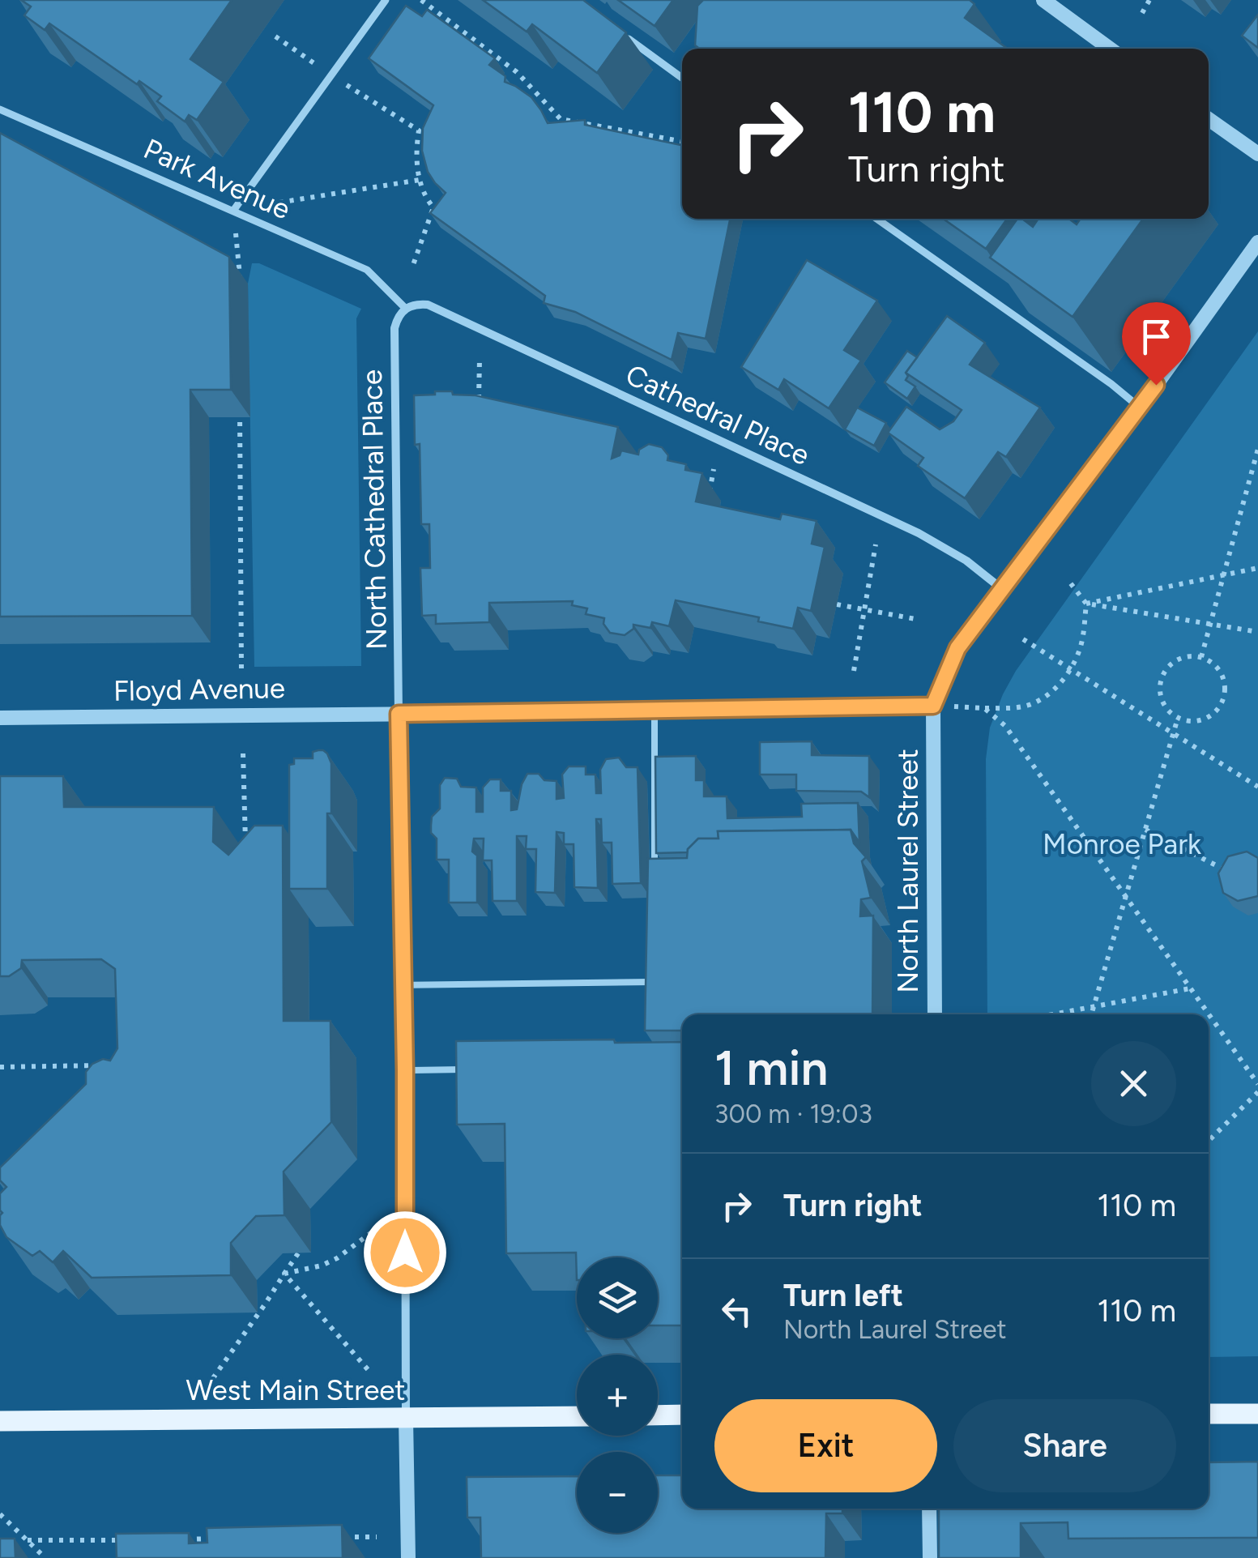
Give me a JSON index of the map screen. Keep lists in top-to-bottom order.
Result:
{
  "streets": {
    "main road": ["West Main Street"],
    "street": [
      "Park Avenue",
      "Cathedral Place",
      "North Cathedral Place",
      "Floyd Avenue",
      "North Laurel Street"
    ]
  },
  "crossings": [
    ["Park Avenue", "Cathedral Place"],
    ["Park Avenue", "North Cathedral Place"],
    ["Cathedral Place", "North Cathedral Place"],
    ["Cathedral Place", "North Laurel Street"],
    ["North Cathedral Place", "Floyd Avenue"],
    ["North Cathedral Place", "West Main Street"],
    ["Floyd Avenue", "North Laurel Street"]
  ],
  "parks": ["Monroe Park"],
  "page": {
    "turn": ["110 m", "Turn right"],
    "heading": ["1 min", "300 m · 19:03"],
    "list": [
      {
        "name": "Turn right",
        "value": "110 m"
      },
      {
        "name": "Turn left",
        "note": "North Laurel Street",
        "value": "110 m"
      }
    ],
    "map_buttons": ["+", "−"],
    "buttons": ["Exit", "Share"]
  }
}
